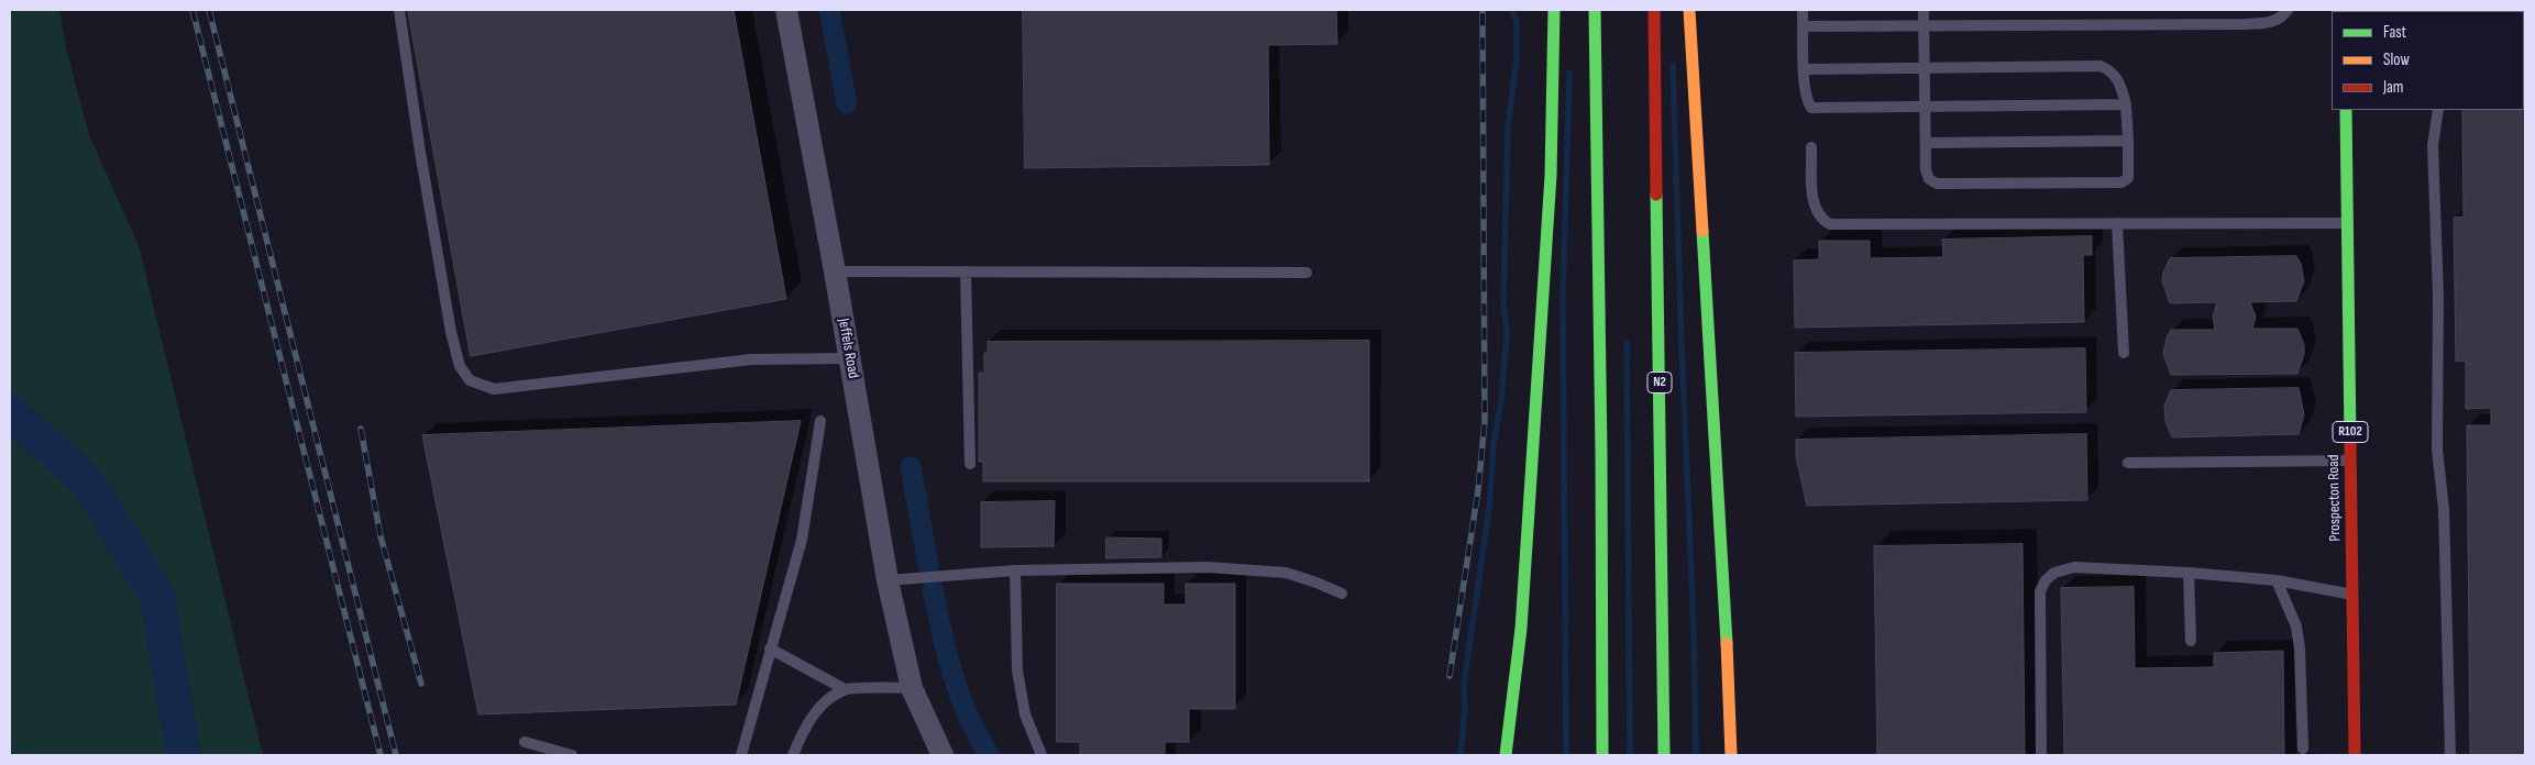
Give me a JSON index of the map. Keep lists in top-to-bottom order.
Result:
{
  "streets": {
    "main road": ["N2", "R102", "Prospecton Road"],
    "street": ["Jeffels Road"]
  },
  "legend": ["Fast", "Slow", "Jam"]
}
